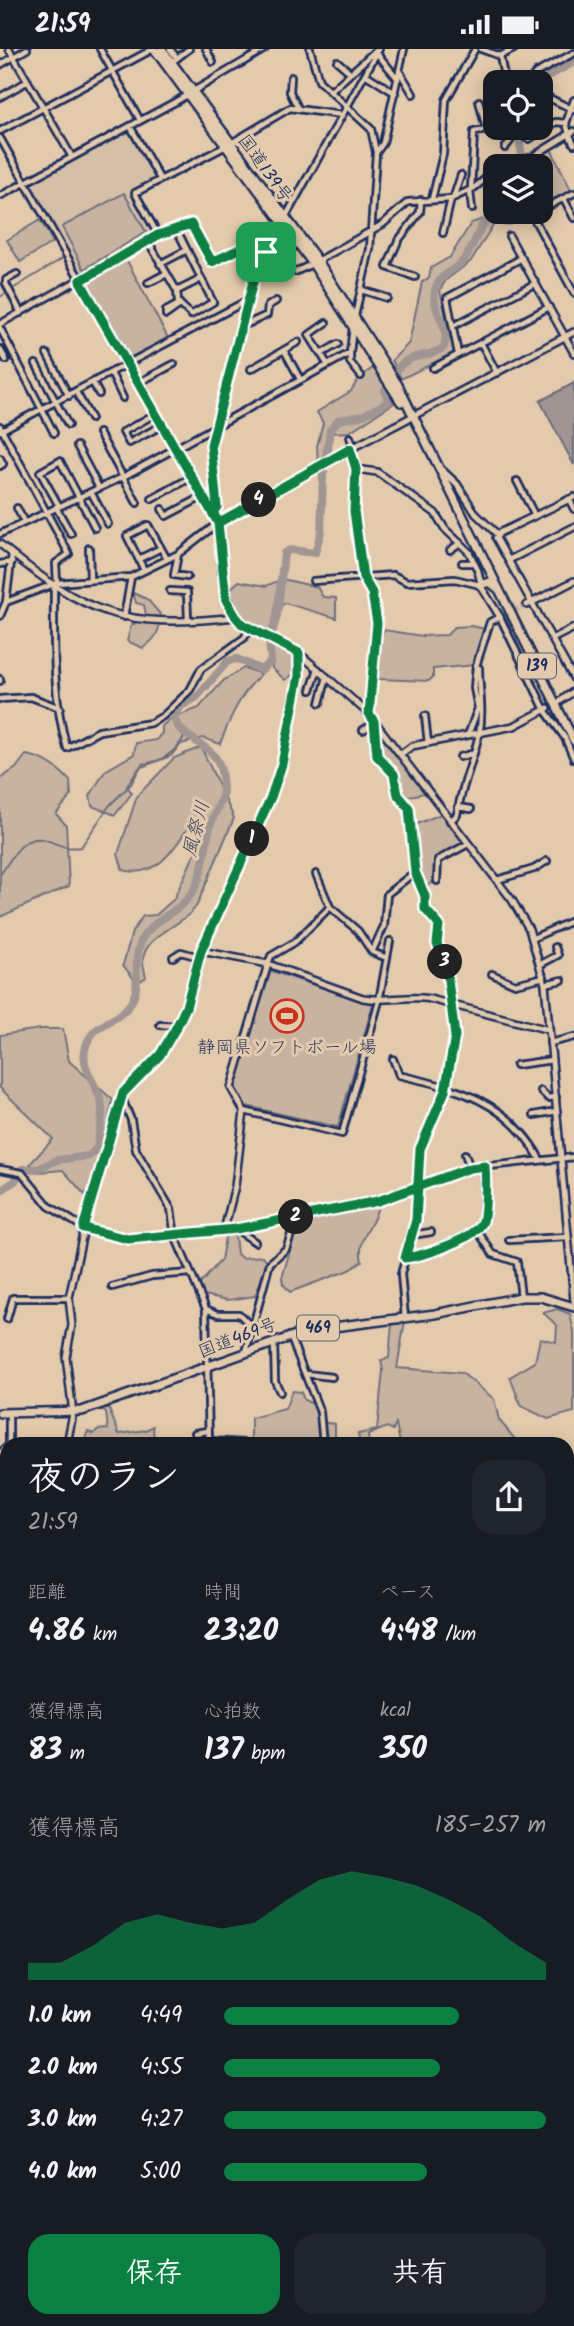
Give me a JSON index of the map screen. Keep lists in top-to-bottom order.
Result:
{
  "streets": {
    "highway": [
      "国道139号",
      "139",
      "469",
      "国道469号"
    ]
  },
  "crossings": [
    ["国道139号", "139"]
  ],
  "water": ["風祭川"],
  "places": {
    "sports": ["静岡県ソフトボール場"]
  },
  "page": {
    "status": "21:59",
    "pins": [
      "4",
      "1",
      "3",
      "2"
    ],
    "heading": ["夜のラン", "21:59"],
    "stats": [
      ["距離", "4.86 km"],
      ["時間", "23:20"],
      ["ペース", "4:48 /km"],
      ["獲得標高", "83 m"],
      ["心拍数", "137 bpm"],
      ["kcal", "350"]
    ],
    "chart": ["獲得標高", "185–257 m"],
    "list": [
      {
        "name": "1.0 km",
        "note": "4:49"
      },
      {
        "name": "2.0 km",
        "note": "4:55"
      },
      {
        "name": "3.0 km",
        "note": "4:27"
      },
      {
        "name": "4.0 km",
        "note": "5:00"
      }
    ],
    "buttons": ["保存", "共有"]
  }
}
